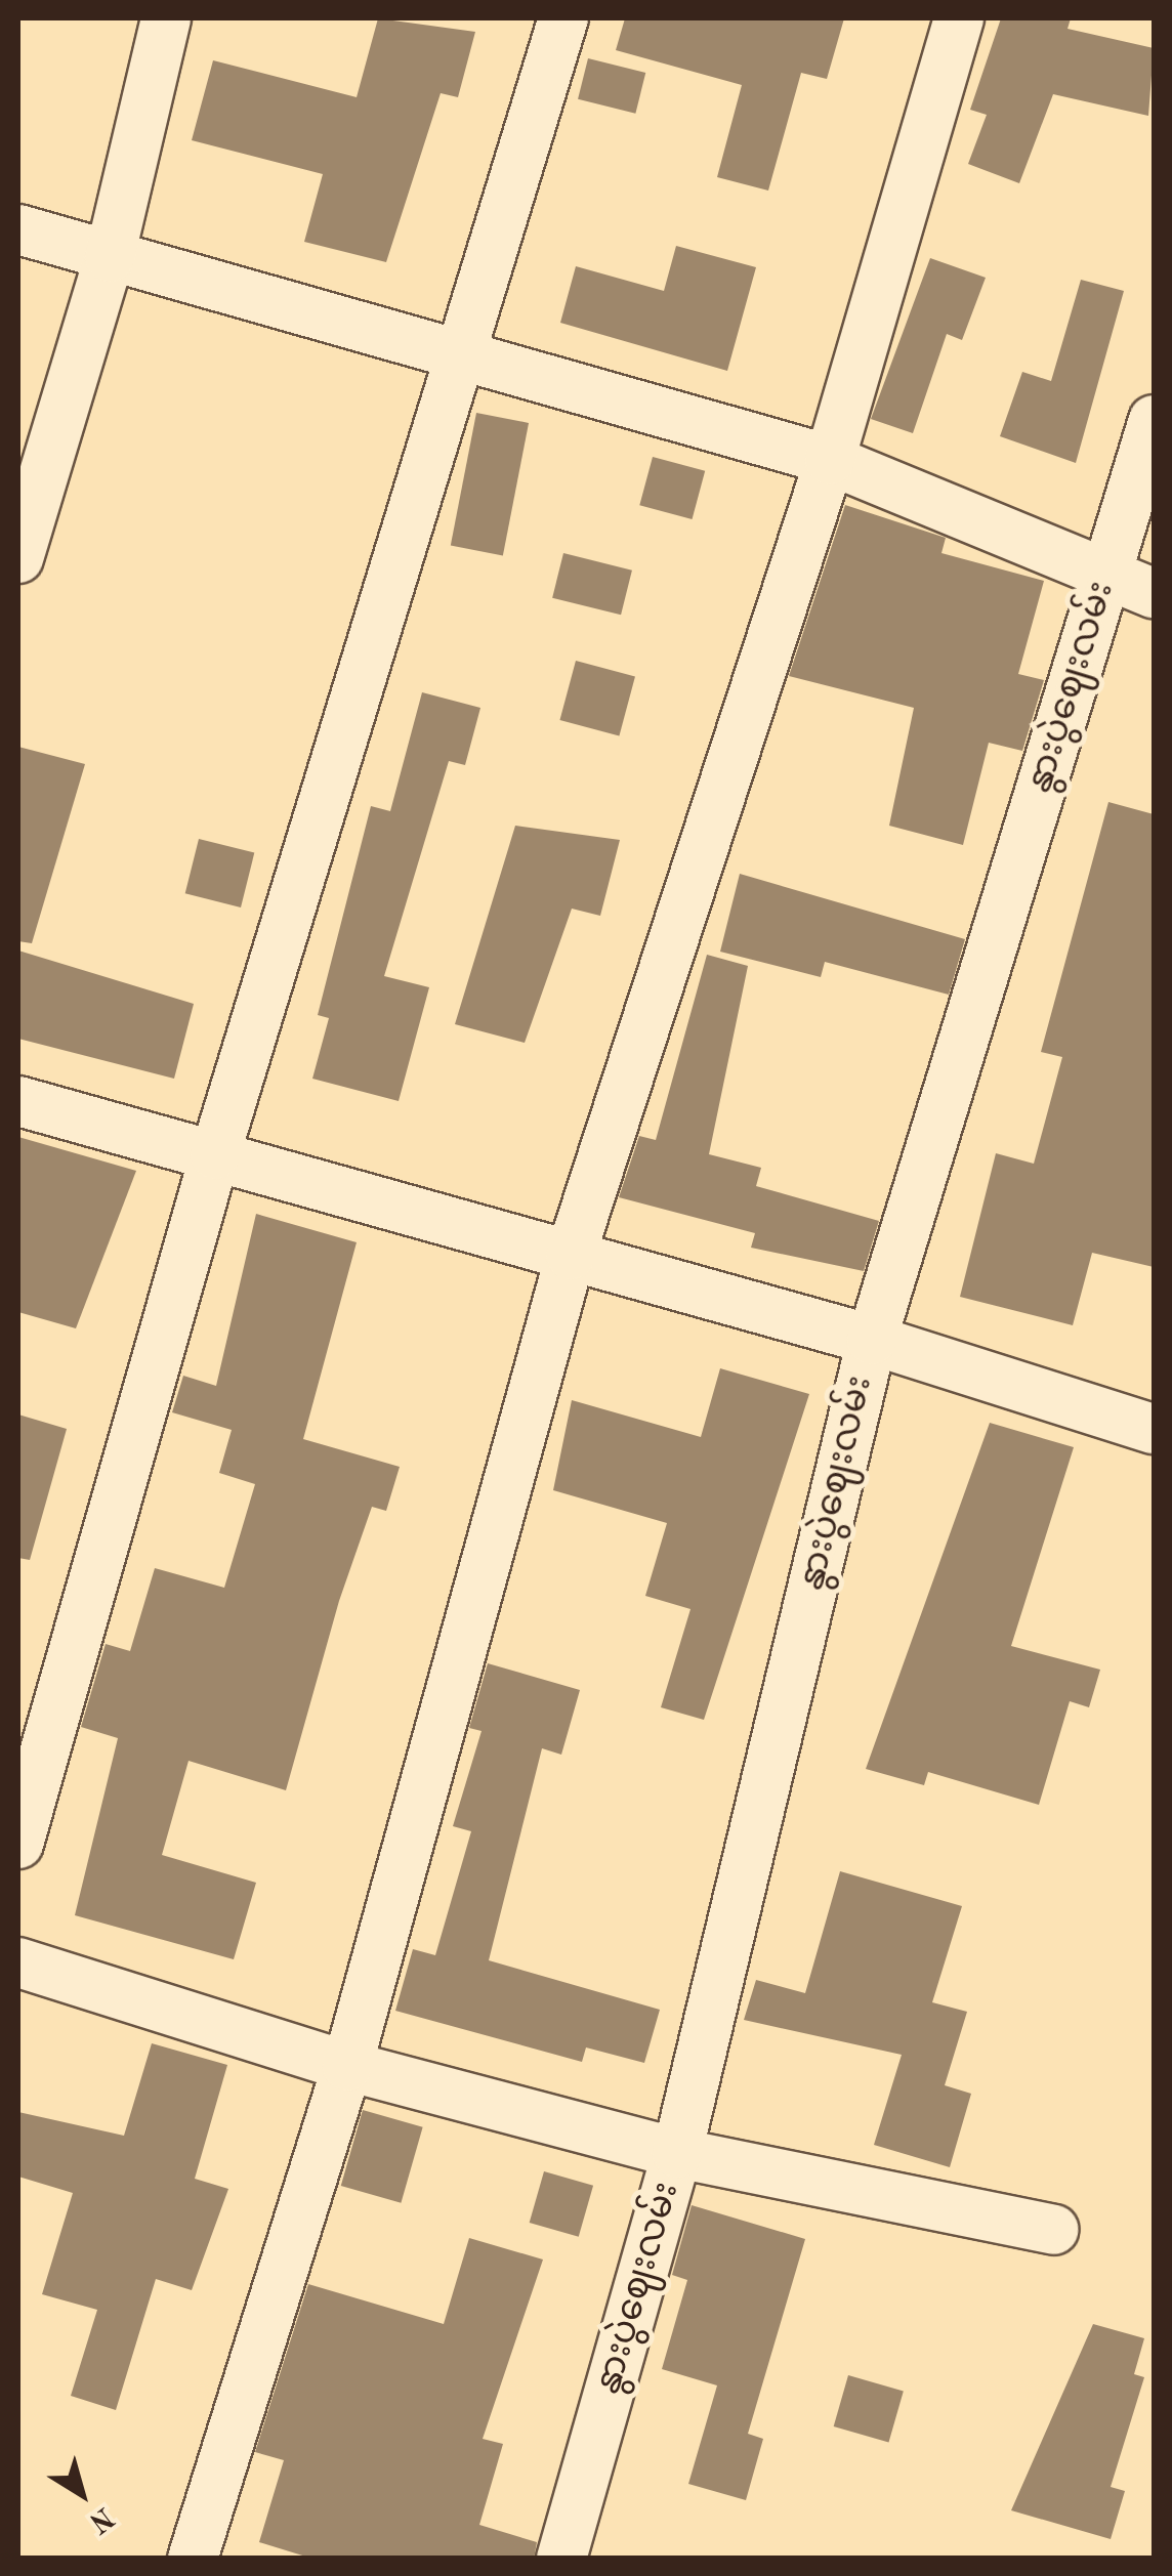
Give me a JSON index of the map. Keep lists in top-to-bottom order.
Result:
{
  "streets": {
    "street": ["နွားပွဲဈေးလမ်း"]
  },
  "north": "bottom right"
}
